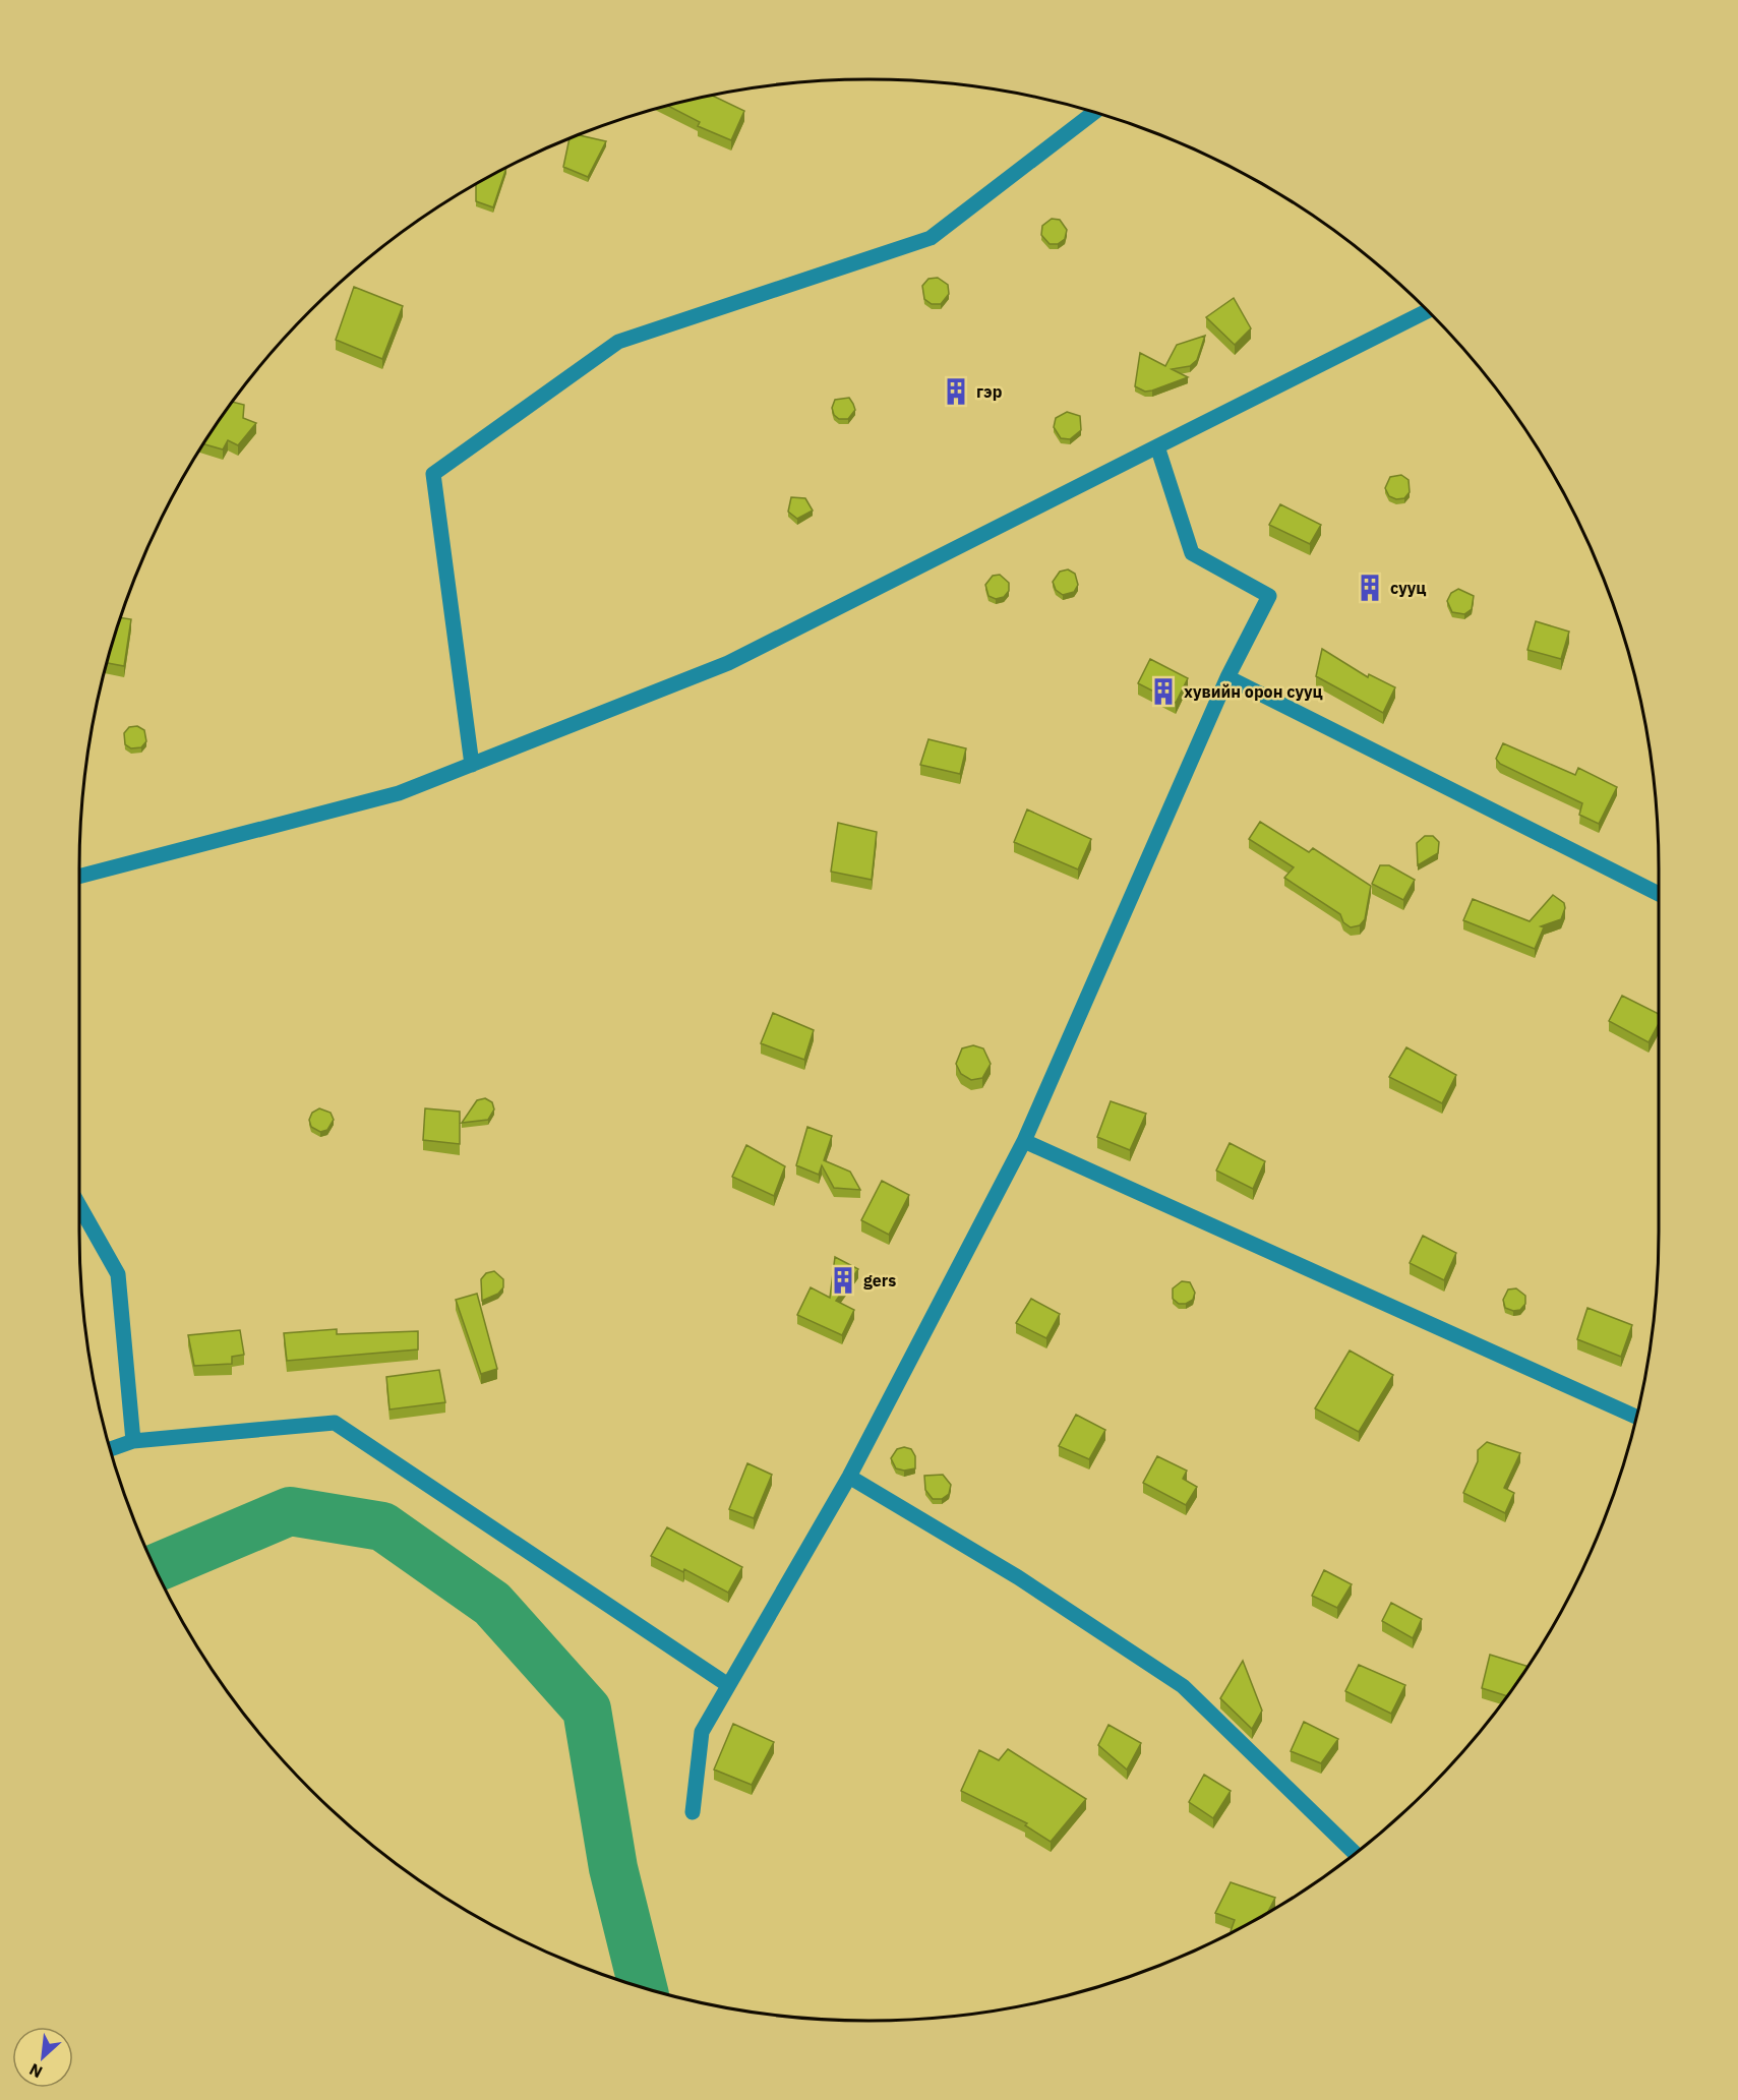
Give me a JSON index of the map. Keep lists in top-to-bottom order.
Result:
{
  "places": {
    "building": [
      "гэр",
      "сууц",
      "хувийн орон сууц",
      "gers"
    ]
  },
  "north": "bottom left"
}
